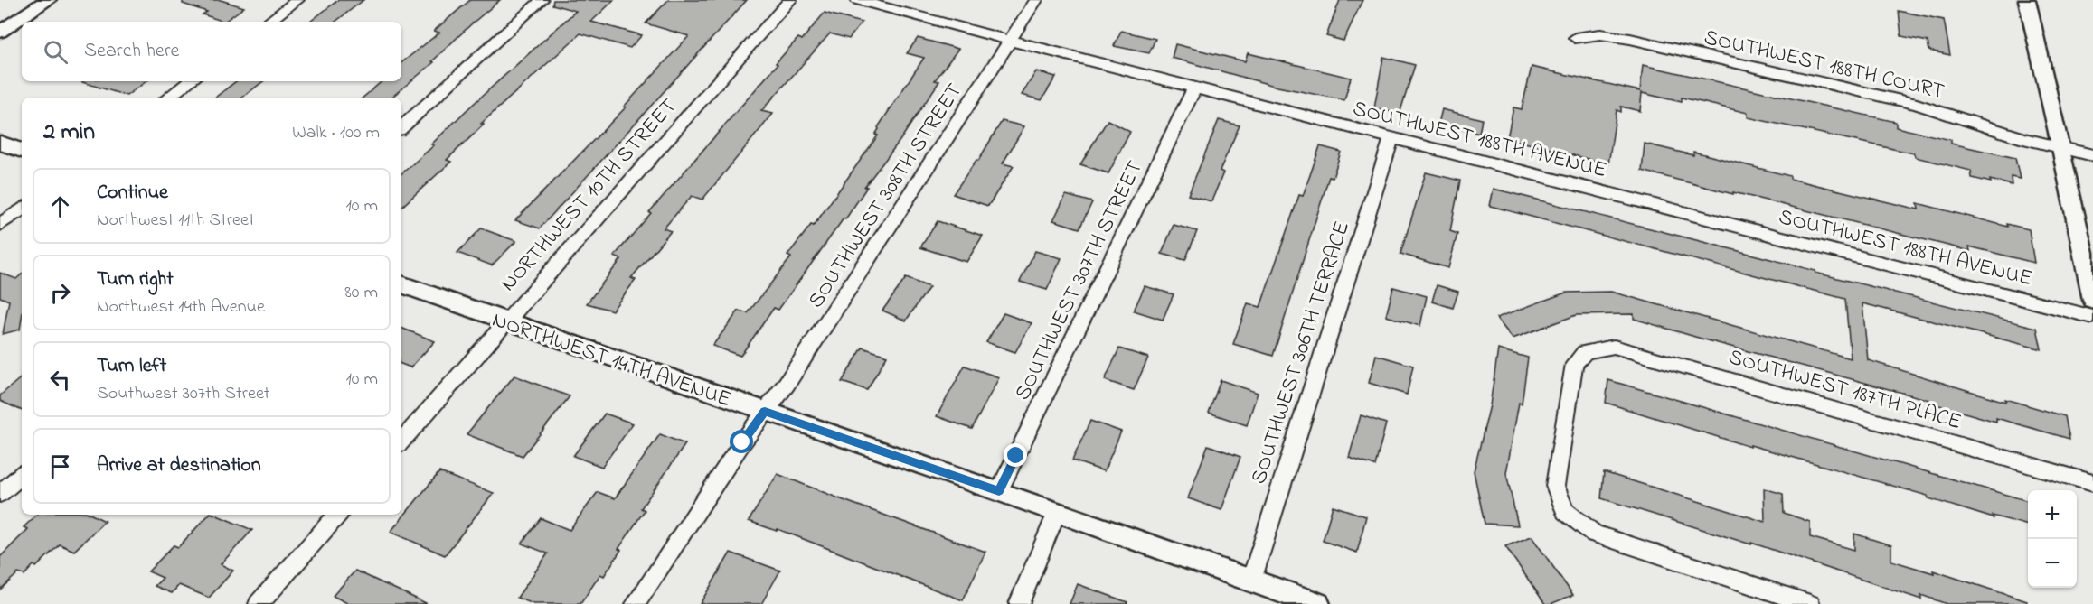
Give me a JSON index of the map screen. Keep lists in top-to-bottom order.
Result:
{
  "streets": {
    "street": [
      "SOUTHWEST 188TH COURT",
      "SOUTHWEST 188TH AVENUE",
      "NORTHWEST 10TH STREET",
      "SOUTHWEST 308TH STREET",
      "SOUTHWEST 307TH STREET",
      "SOUTHWEST 306TH TERRACE",
      "NORTHWEST 14TH AVENUE",
      "SOUTHWEST 187TH PLACE"
    ]
  },
  "crossings": [
    ["SOUTHWEST 188TH AVENUE", "SOUTHWEST 308TH STREET"],
    ["SOUTHWEST 188TH AVENUE", "SOUTHWEST 307TH STREET"],
    ["SOUTHWEST 188TH AVENUE", "SOUTHWEST 306TH TERRACE"],
    ["NORTHWEST 10TH STREET", "NORTHWEST 14TH AVENUE"],
    ["SOUTHWEST 308TH STREET", "NORTHWEST 14TH AVENUE"],
    ["SOUTHWEST 307TH STREET", "NORTHWEST 14TH AVENUE"],
    ["SOUTHWEST 306TH TERRACE", "NORTHWEST 14TH AVENUE"]
  ],
  "page": {
    "search": "Search here",
    "heading": ["2 min", "Walk · 100 m"],
    "list": [
      ["Continue", "Northwest 11th Street", "10 m"],
      ["Turn right", "Northwest 14th Avenue", "80 m"],
      ["Turn left", "Southwest 307th Street", "10 m"],
      "Arrive at destination"
    ],
    "map_buttons": ["+", "−"]
  }
}
